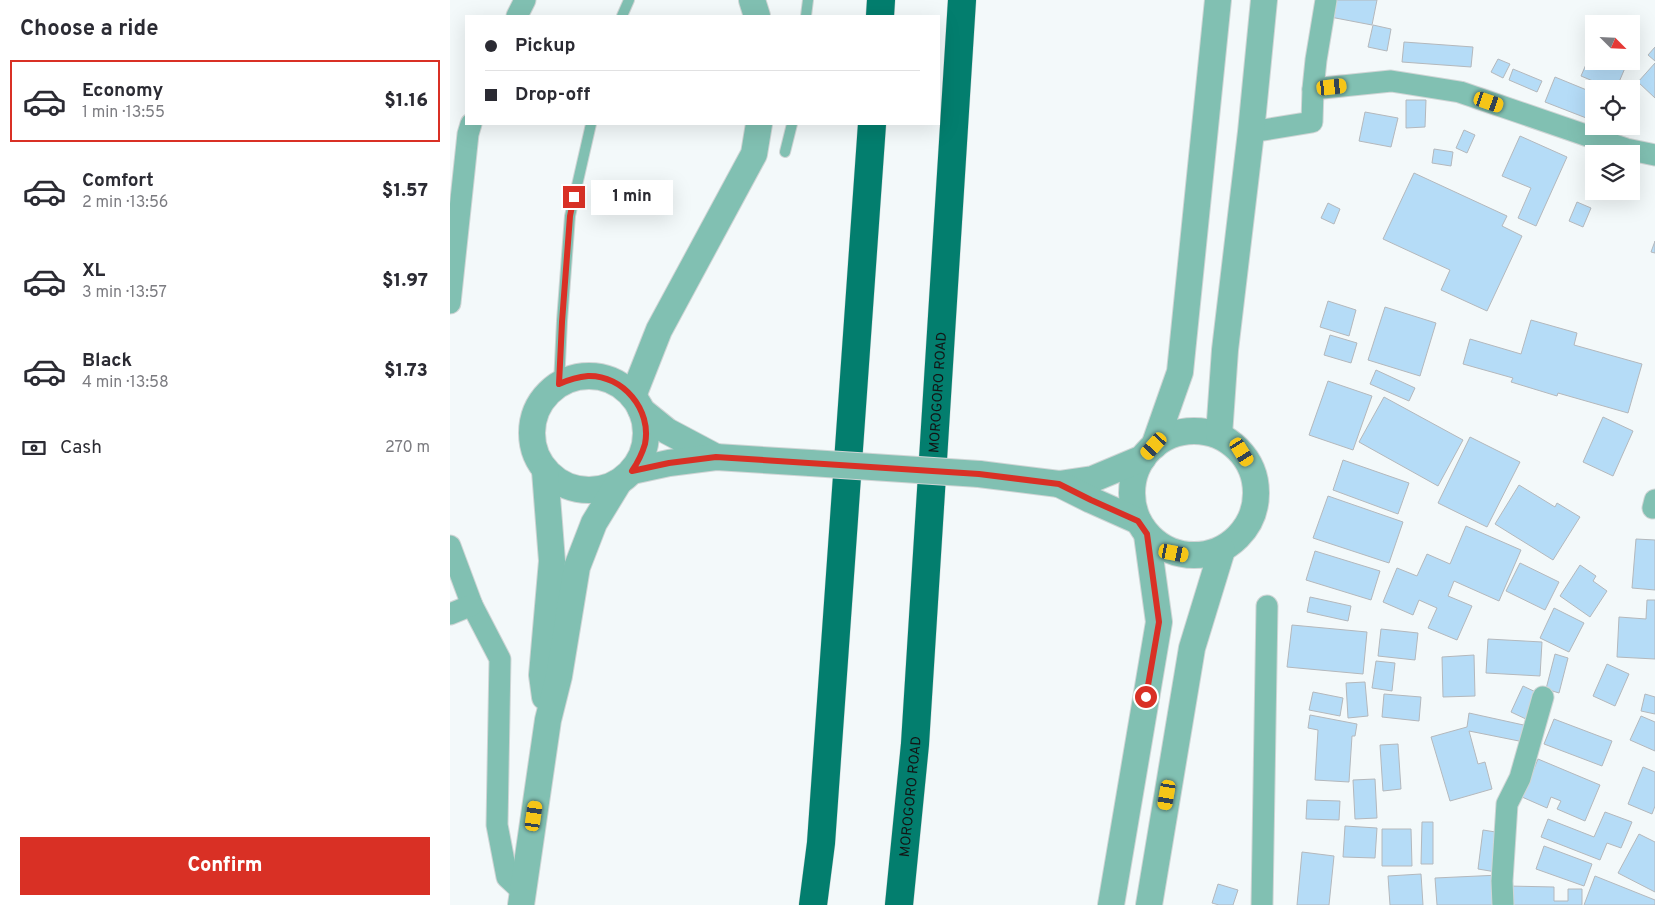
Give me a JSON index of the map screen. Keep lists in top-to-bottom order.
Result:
{
  "streets": {
    "highway": ["MOROGORO ROAD"]
  },
  "north": "bottom right",
  "page": {
    "heading": "Choose a ride",
    "banner": ["Pickup", "Drop-off"],
    "list": [
      {
        "name": "Economy",
        "note": "1 min · 13:55",
        "value": "$1.16"
      },
      {
        "name": "Comfort",
        "note": "2 min · 13:56",
        "value": "$1.57"
      },
      {
        "name": "XL",
        "note": "3 min · 13:57",
        "value": "$1.97"
      },
      {
        "name": "Black",
        "note": "4 min · 13:58",
        "value": "$1.73"
      }
    ],
    "bubble": "1 min",
    "pay": ["Cash", "270 m"],
    "buttons": "Confirm"
  }
}
